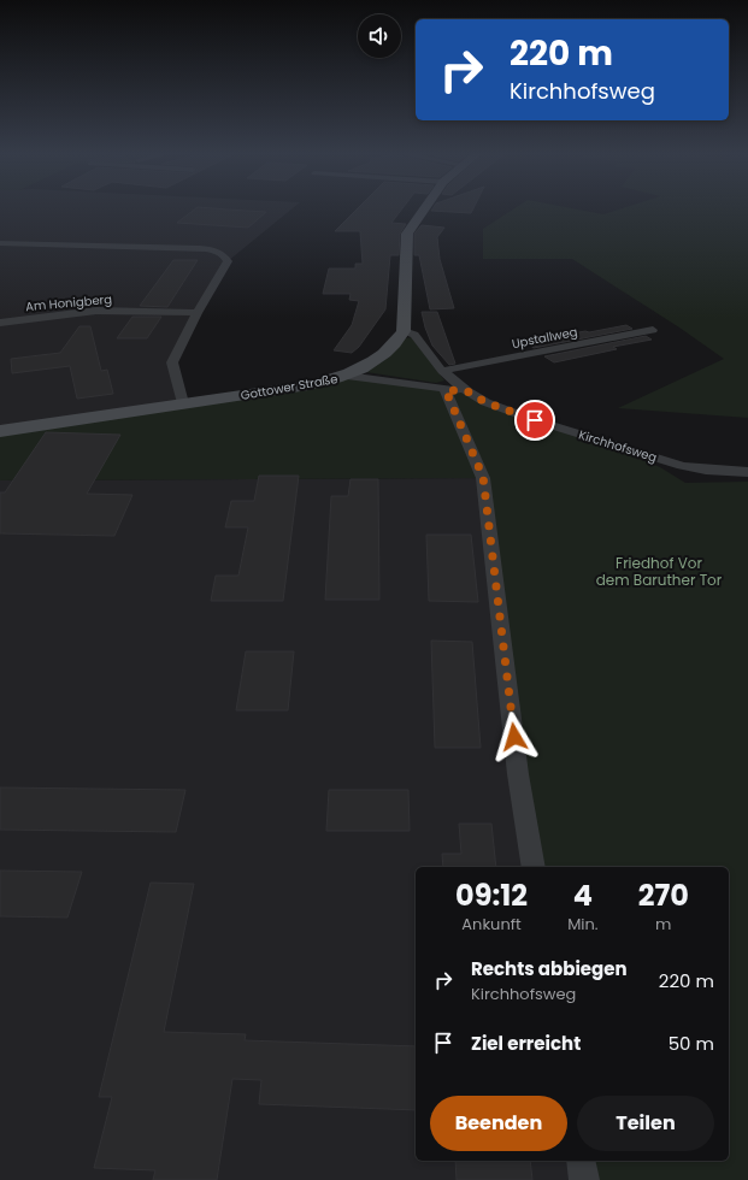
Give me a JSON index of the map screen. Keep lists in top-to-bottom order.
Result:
{
  "streets": {
    "street": [
      "Am Honigberg",
      "Upstallweg",
      "Gottower Straße",
      "Kirchhofsweg"
    ]
  },
  "crossings": [
    ["Upstallweg", "Kirchhofsweg"],
    ["Gottower Straße", "Kirchhofsweg"]
  ],
  "parks": ["Friedhof Vor dem Baruther Tor"],
  "page": {
    "turn": ["220 m", "Kirchhofsweg"],
    "eta": [
      "09:12",
      "Ankunft",
      "4",
      "Min.",
      "270",
      "m"
    ],
    "list": [
      {
        "name": "Rechts abbiegen",
        "note": "Kirchhofsweg",
        "value": "220 m"
      },
      {
        "name": "Ziel erreicht",
        "value": "50 m"
      }
    ],
    "buttons": ["Beenden", "Teilen"]
  }
}
